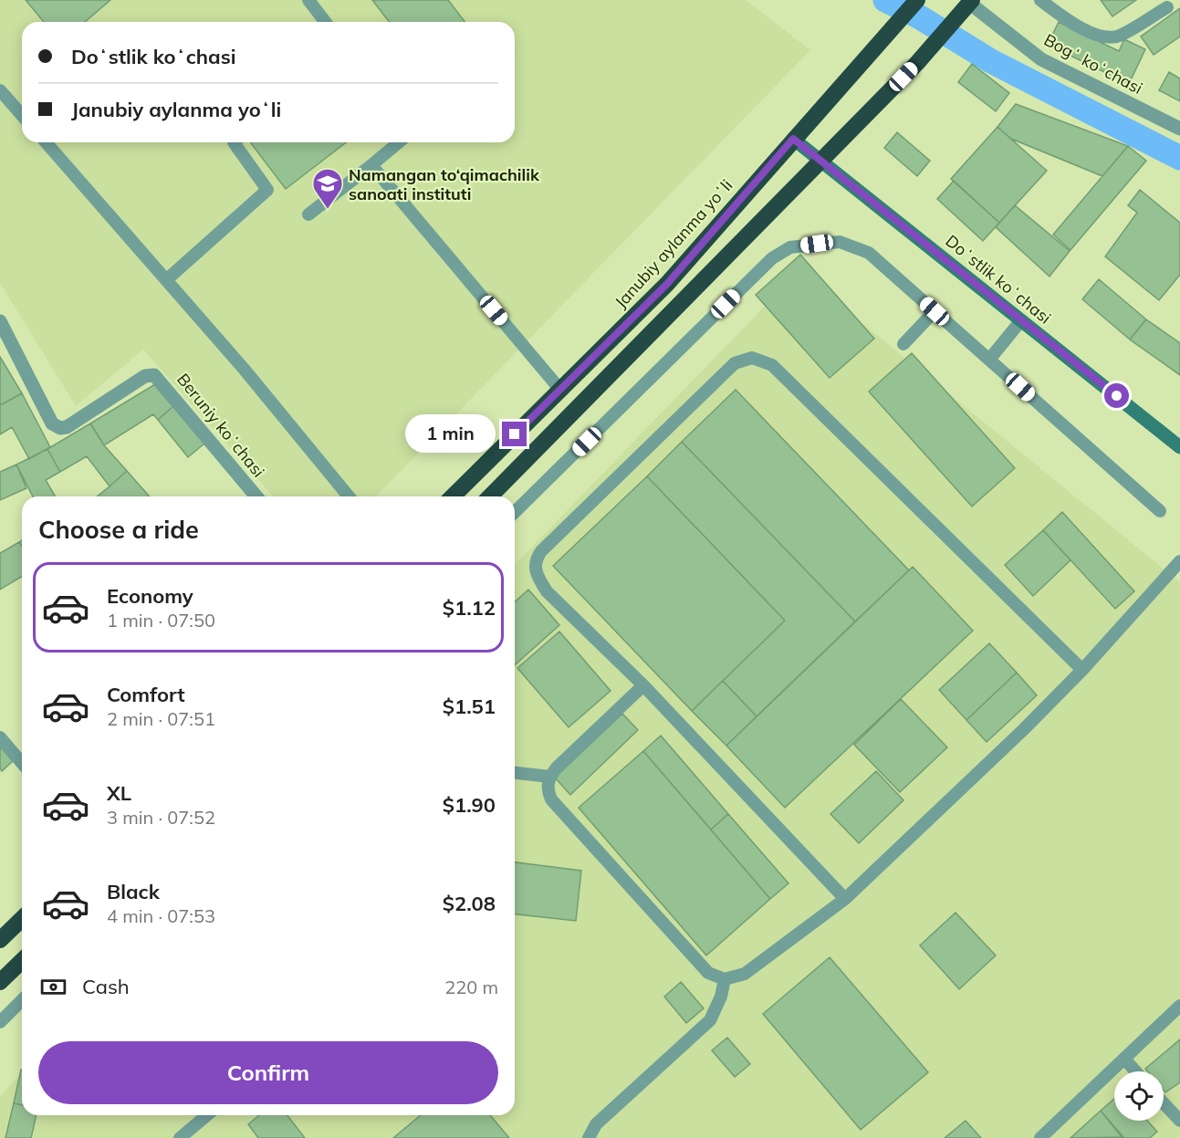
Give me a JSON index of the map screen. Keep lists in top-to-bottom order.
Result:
{
  "streets": {
    "highway": ["Janubiy aylanma yoʻli"],
    "street": ["Bogʻ koʻchasi", "Doʻstlik koʻchasi", "Beruniy koʻchasi"]
  },
  "crossings": [
    ["Janubiy aylanma yoʻli", "Doʻstlik koʻchasi"]
  ],
  "places": {
    "school or university": ["Namangan to‘qimachilik sanoati instituti"]
  },
  "page": {
    "banner": ["Doʻstlik koʻchasi", "Janubiy aylanma yoʻli"],
    "bubble": "1 min",
    "heading": "Choose a ride",
    "list": [
      {
        "name": "Economy",
        "note": "1 min · 07:50",
        "value": "$1.12"
      },
      {
        "name": "Comfort",
        "note": "2 min · 07:51",
        "value": "$1.51"
      },
      {
        "name": "XL",
        "note": "3 min · 07:52",
        "value": "$1.90"
      },
      {
        "name": "Black",
        "note": "4 min · 07:53",
        "value": "$2.08"
      }
    ],
    "pay": ["Cash", "220 m"],
    "buttons": "Confirm"
  }
}
